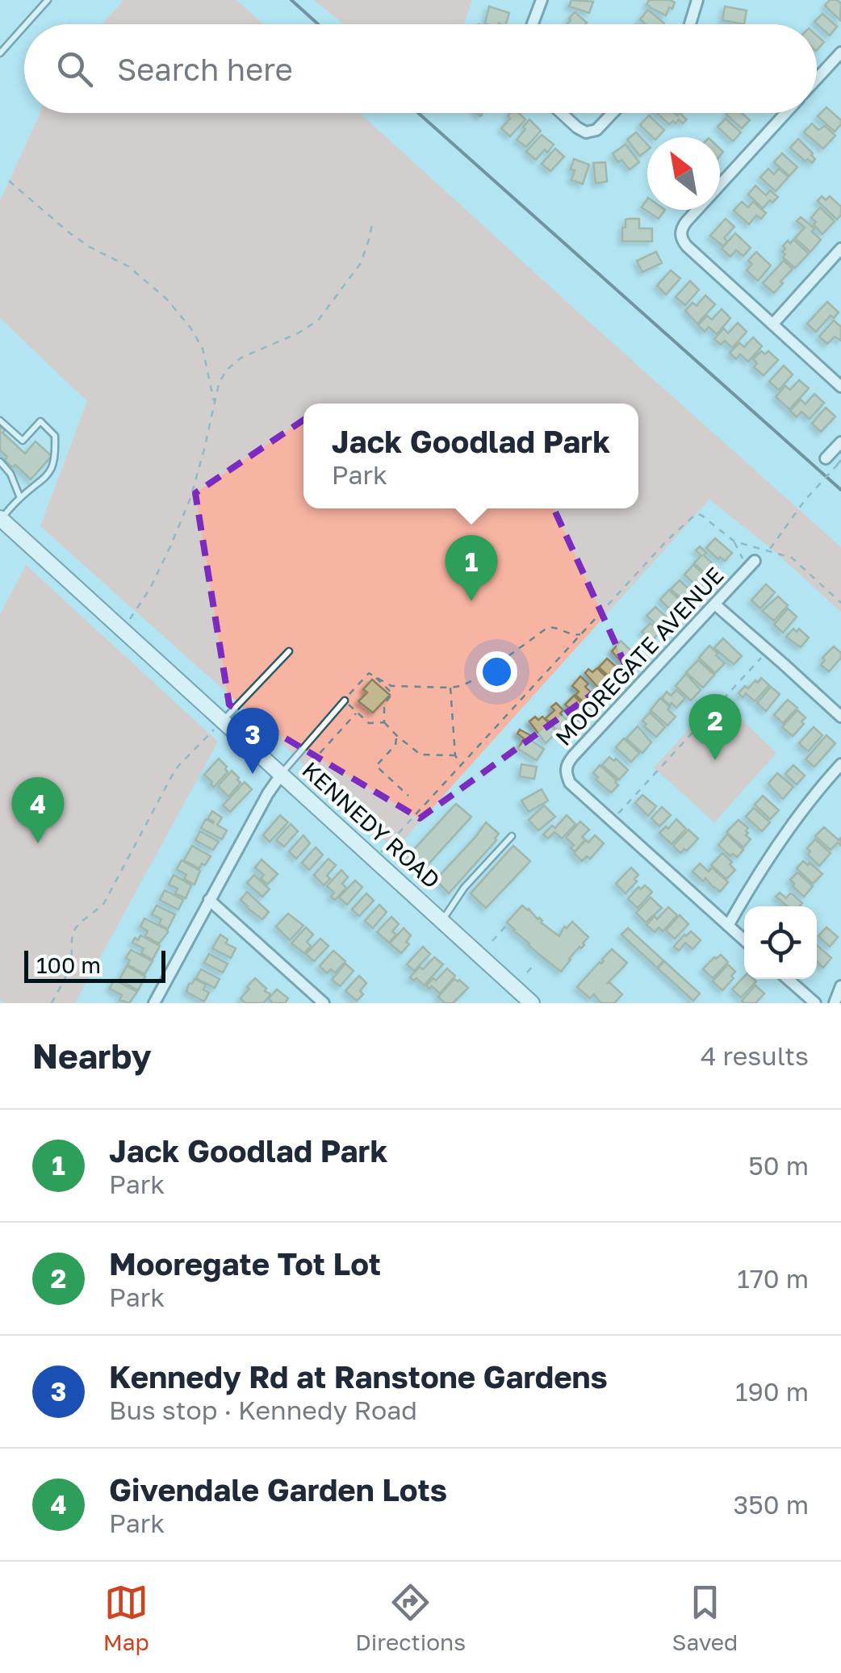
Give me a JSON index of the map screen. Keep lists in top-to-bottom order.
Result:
{
  "streets": {
    "main road": ["KENNEDY ROAD"],
    "street": ["MOOREGATE AVENUE"]
  },
  "scale_bar": "100 m",
  "north": "top left",
  "page": {
    "search": "Search here",
    "popup": ["Jack Goodlad Park", "Park"],
    "pins": [
      "1",
      "2",
      "3",
      "4"
    ],
    "scale": "100 m",
    "heading": ["Nearby", "4 results"],
    "list": [
      {
        "mark": "1",
        "name": "Jack Goodlad Park",
        "note": "Park",
        "value": "50 m"
      },
      {
        "mark": "2",
        "name": "Mooregate Tot Lot",
        "note": "Park",
        "value": "170 m"
      },
      {
        "mark": "3",
        "name": "Kennedy Rd at Ranstone Gardens",
        "note": "Bus stop · Kennedy Road",
        "value": "190 m"
      },
      {
        "mark": "4",
        "name": "Givendale Garden Lots",
        "note": "Park",
        "value": "350 m"
      }
    ],
    "nav": ["Map", "Directions", "Saved"]
  }
}
